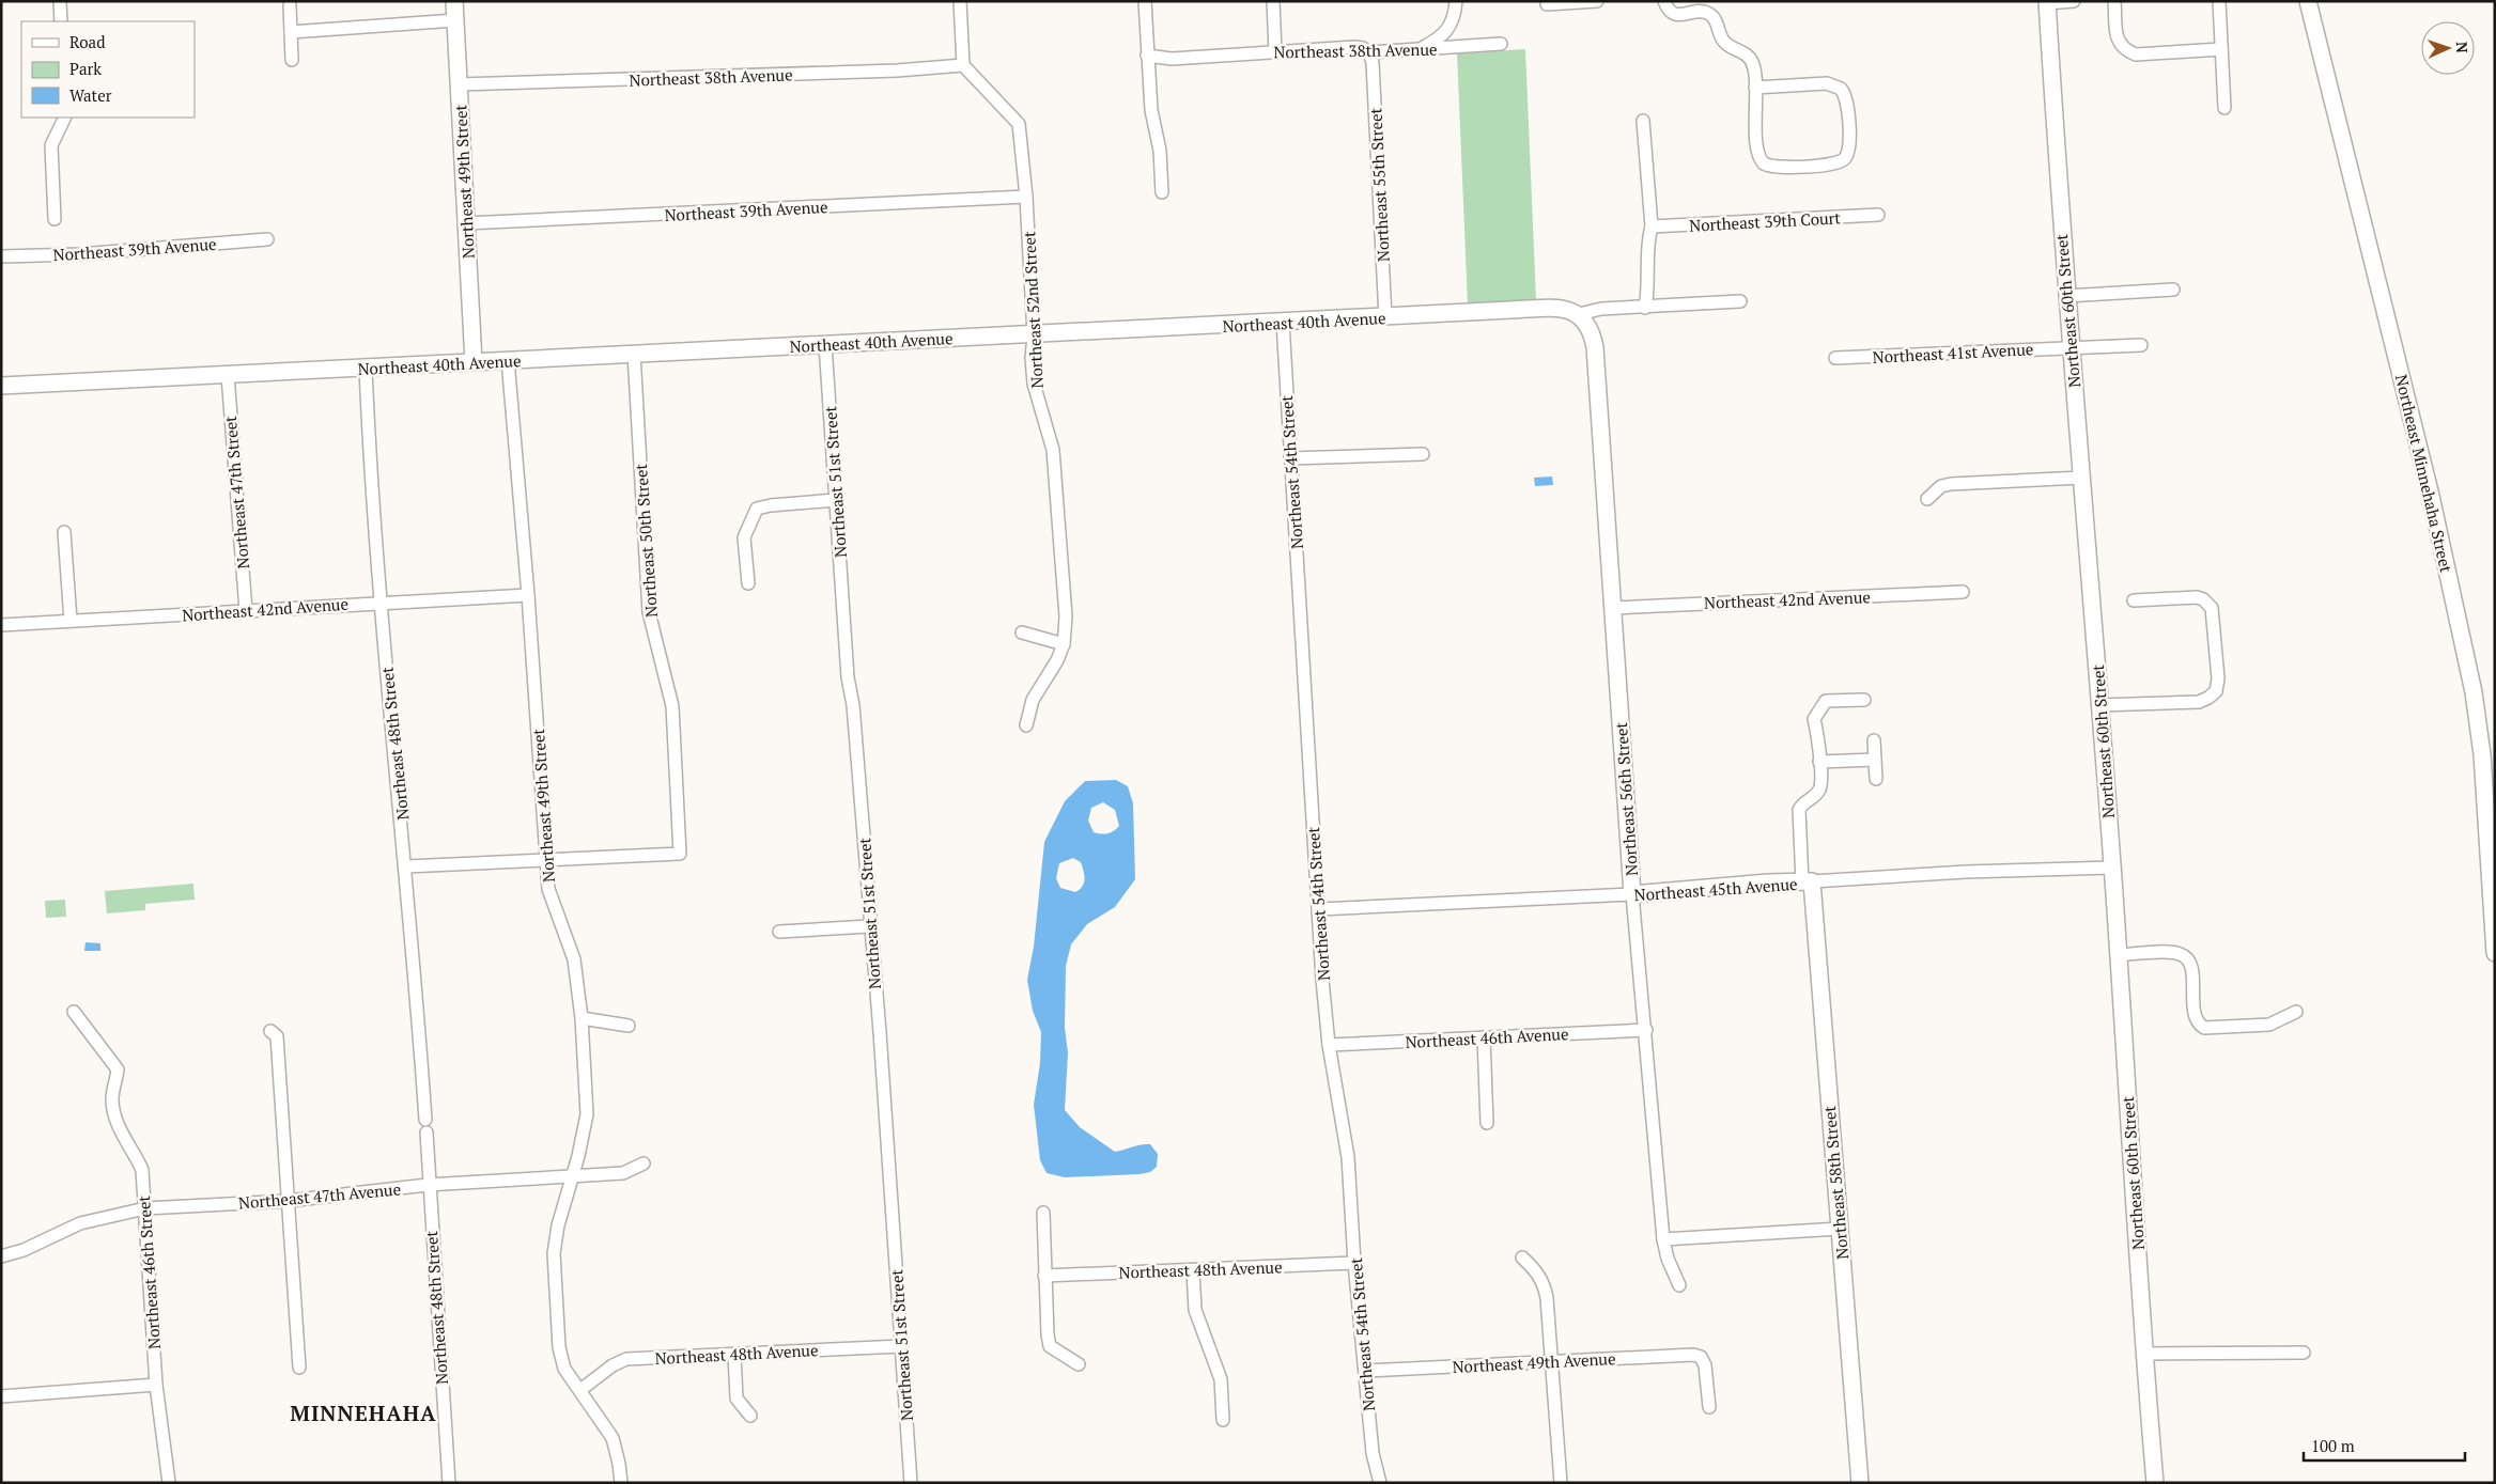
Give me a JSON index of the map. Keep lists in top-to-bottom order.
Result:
{
  "streets": {
    "street": [
      "Northeast 38th Avenue",
      "Northeast 49th Street",
      "Northeast 55th Street",
      "Northeast 39th Avenue",
      "Northeast 39th Court",
      "Northeast 52nd Street",
      "Northeast 60th Street",
      "Northeast 40th Avenue",
      "Northeast 41st Avenue",
      "Northeast 54th Street",
      "Northeast Minnehaha Street",
      "Northeast 51st Street",
      "Northeast 47th Street",
      "Northeast 50th Street",
      "Northeast 42nd Avenue",
      "Northeast 48th Street",
      "Northeast 56th Street",
      "Northeast 45th Avenue",
      "Northeast 46th Avenue",
      "Northeast 58th Street",
      "Northeast 47th Avenue",
      "Northeast 48th Avenue",
      "Northeast 46th Street",
      "Northeast 49th Avenue"
    ]
  },
  "crossings": [
    ["Northeast 38th Avenue", "Northeast 49th Street"],
    ["Northeast 38th Avenue", "Northeast 55th Street"],
    ["Northeast 38th Avenue", "Northeast 52nd Street"],
    ["Northeast 49th Street", "Northeast 39th Avenue"],
    ["Northeast 49th Street", "Northeast 40th Avenue"],
    ["Northeast 49th Street", "Northeast 50th Street"],
    ["Northeast 49th Street", "Northeast 42nd Avenue"],
    ["Northeast 49th Street", "Northeast 47th Avenue"],
    ["Northeast 49th Street", "Northeast 48th Avenue"],
    ["Northeast 55th Street", "Northeast 40th Avenue"],
    ["Northeast 39th Avenue", "Northeast 52nd Street"],
    ["Northeast 52nd Street", "Northeast 40th Avenue"],
    ["Northeast 60th Street", "Northeast 41st Avenue"],
    ["Northeast 60th Street", "Northeast 45th Avenue"],
    ["Northeast 40th Avenue", "Northeast 54th Street"],
    ["Northeast 40th Avenue", "Northeast 51st Street"],
    ["Northeast 40th Avenue", "Northeast 47th Street"],
    ["Northeast 40th Avenue", "Northeast 50th Street"],
    ["Northeast 40th Avenue", "Northeast 48th Street"],
    ["Northeast 40th Avenue", "Northeast 56th Street"],
    ["Northeast 54th Street", "Northeast 45th Avenue"],
    ["Northeast 54th Street", "Northeast 46th Avenue"],
    ["Northeast 54th Street", "Northeast 48th Avenue"],
    ["Northeast 54th Street", "Northeast 49th Avenue"],
    ["Northeast 51st Street", "Northeast 48th Avenue"],
    ["Northeast 47th Street", "Northeast 42nd Avenue"],
    ["Northeast 42nd Avenue", "Northeast 48th Street"],
    ["Northeast 42nd Avenue", "Northeast 56th Street"],
    ["Northeast 48th Street", "Northeast 47th Avenue"],
    ["Northeast 56th Street", "Northeast 45th Avenue"],
    ["Northeast 56th Street", "Northeast 46th Avenue"],
    ["Northeast 45th Avenue", "Northeast 58th Street"],
    ["Northeast 47th Avenue", "Northeast 46th Street"]
  ],
  "districts": ["MINNEHAHA"],
  "legend": ["Road", "Park", "Water"],
  "scale_bar": "100 m",
  "north": "right"
}
